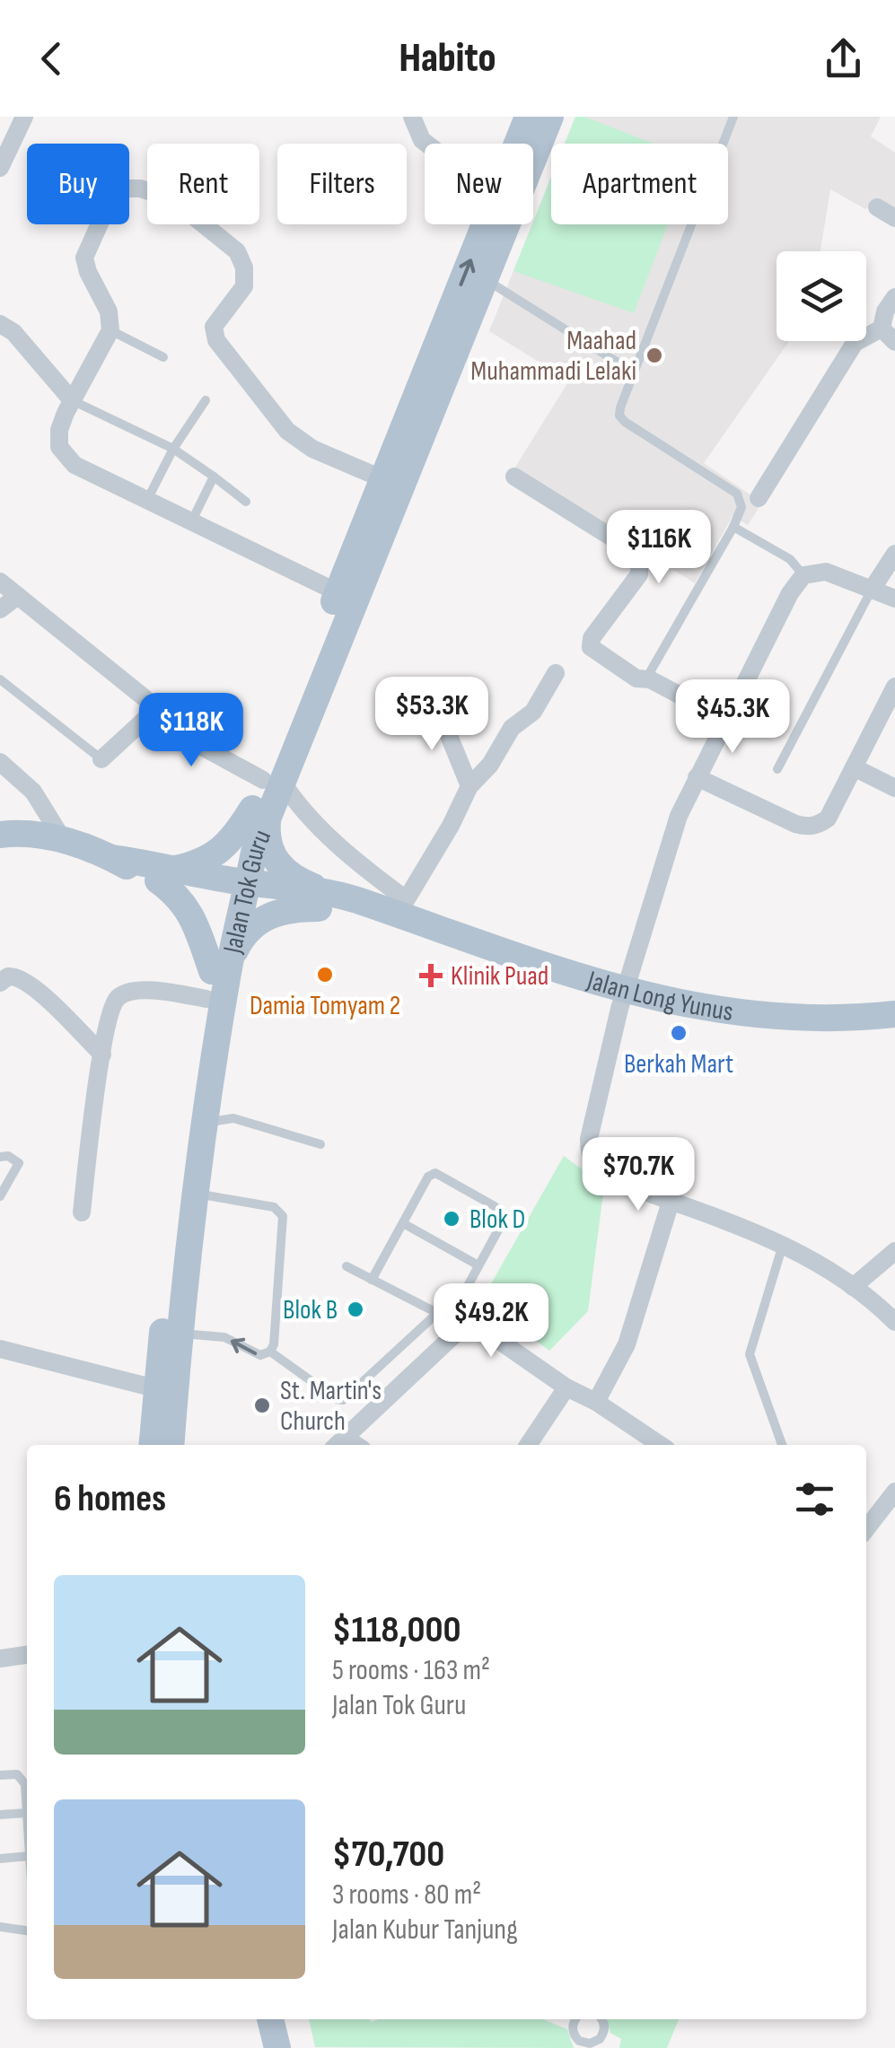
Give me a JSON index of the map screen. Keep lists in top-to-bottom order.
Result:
{
  "streets": {
    "main road": ["Jalan Tok Guru", "Jalan Long Yunus"]
  },
  "crossings": [
    ["Jalan Tok Guru", "Jalan Long Yunus"]
  ],
  "places": {
    "other": [
      "Maahad Muhammadi Lelaki",
      "Damia Tomyam 2",
      "Berkah Mart",
      "Blok D",
      "Blok B",
      "St. Martin's Church"
    ],
    "health": ["Klinik Puad"]
  },
  "page": {
    "header": "Habito",
    "chip": [
      "Buy",
      "Rent",
      "Filters",
      "New",
      "Apartment"
    ],
    "price": [
      "$116K",
      "$53.3K",
      "$45.3K",
      "$118K",
      "$70.7K",
      "$49.2K"
    ],
    "heading": "6 homes",
    "list": [
      {
        "name": "$118,000",
        "note": "5 rooms · 163 m² · Jalan Tok Guru"
      },
      {
        "name": "$70,700",
        "note": "3 rooms · 80 m² · Jalan Kubur Tanjung"
      }
    ]
  }
}
